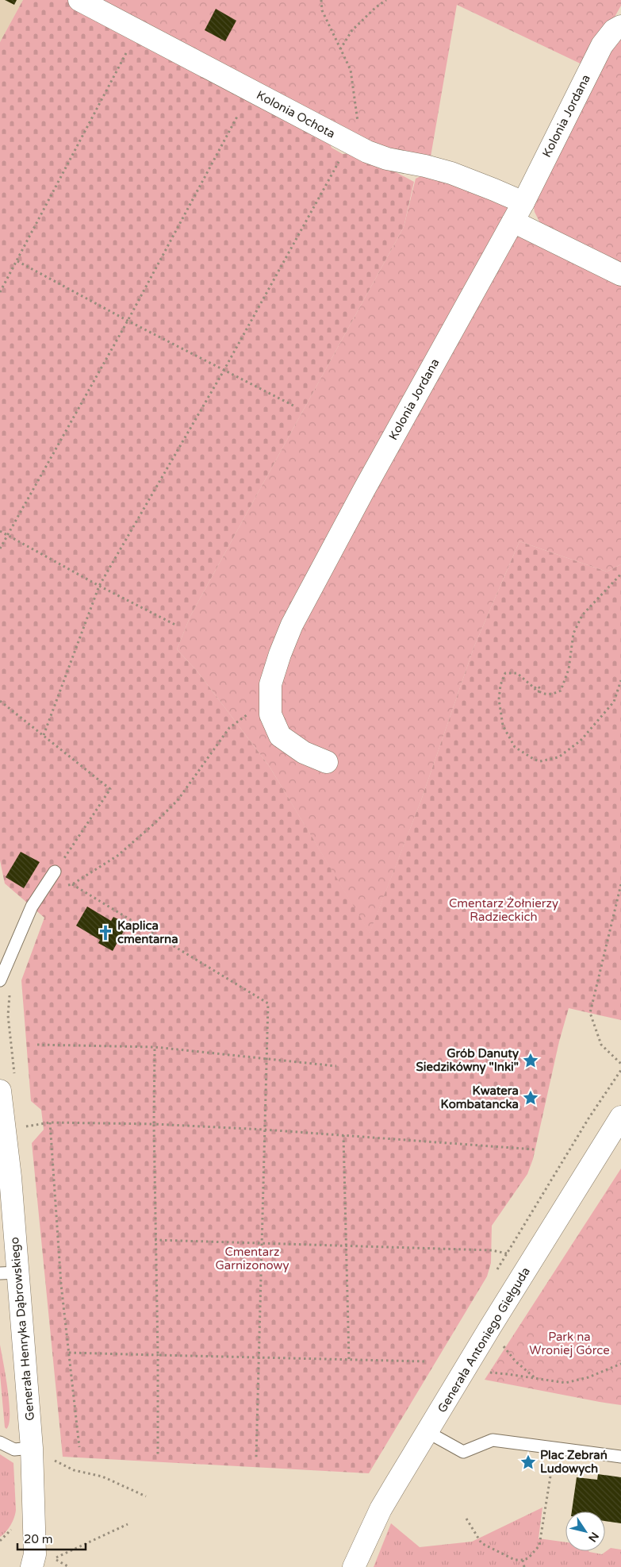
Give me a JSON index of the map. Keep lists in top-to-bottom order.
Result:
{
  "streets": {
    "street": [
      "Kolonia Ochota",
      "Kolonia Jordana",
      "Generała Henryka Dąbrowskiego",
      "Generała Antoniego Giełguda"
    ]
  },
  "crossings": [
    ["Kolonia Ochota", "Kolonia Jordana"]
  ],
  "parks": ["Cmentarz Żołnierzy Radzieckich", "Cmentarz Garnizonowy", "Park na Wroniej Górce"],
  "places": {
    "church": ["Kaplica cmentarna"],
    "place": ["Grób Danuty Siedzikówny \"Inki\"", "Kwatera Kombatancka", "Plac Zebrań Ludowych"]
  },
  "scale_bar": "20 m",
  "north": "bottom right"
}
